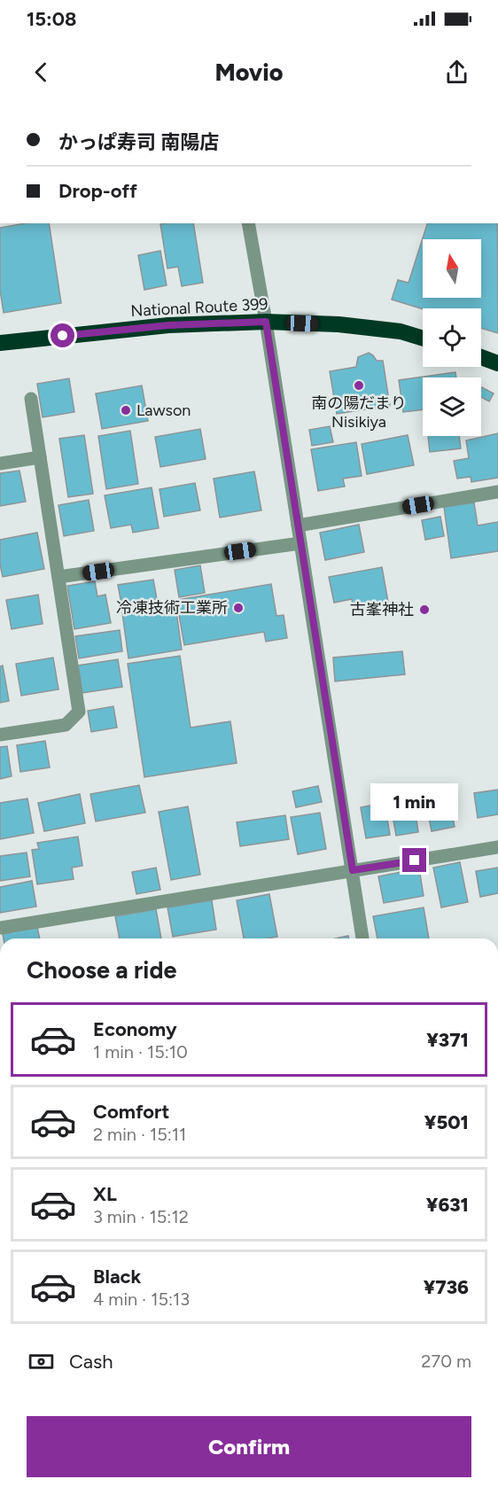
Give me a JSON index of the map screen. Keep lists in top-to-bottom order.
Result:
{
  "streets": {
    "highway": ["National Route 399"]
  },
  "places": [
    "南の陽だまり Nisikiya",
    "Lawson",
    "冷凍技術工業所",
    "古峯神社"
  ],
  "north": "top",
  "page": {
    "status": "15:08",
    "header": "Movio",
    "banner": ["かっぱ寿司 南陽店", "Drop-off"],
    "bubble": "1 min",
    "heading": "Choose a ride",
    "list": [
      {
        "name": "Economy",
        "note": "1 min · 15:10",
        "value": "¥371"
      },
      {
        "name": "Comfort",
        "note": "2 min · 15:11",
        "value": "¥501"
      },
      {
        "name": "XL",
        "note": "3 min · 15:12",
        "value": "¥631"
      },
      {
        "name": "Black",
        "note": "4 min · 15:13",
        "value": "¥736"
      }
    ],
    "pay": ["Cash", "270 m"],
    "buttons": "Confirm"
  }
}
